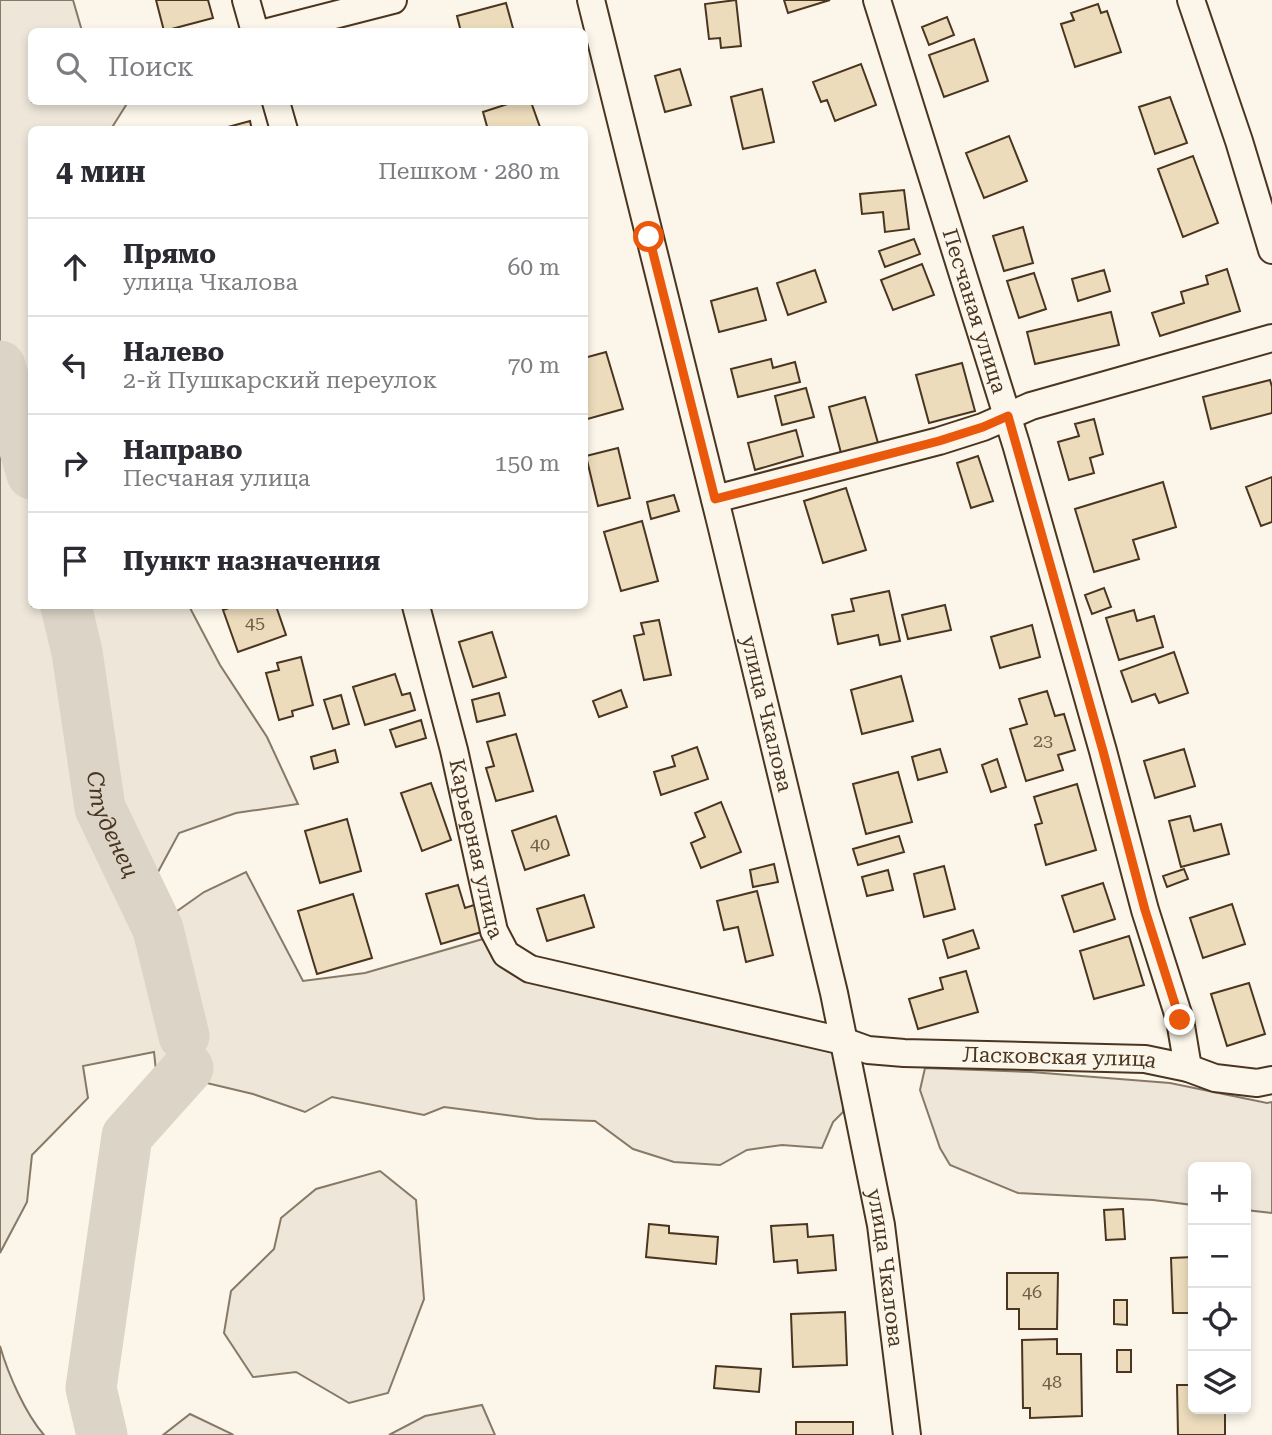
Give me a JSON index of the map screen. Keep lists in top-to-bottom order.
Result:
{
  "streets": {
    "street": [
      "Песчаная улица",
      "улица Чкалова",
      "Карьерная улица",
      "Ласковская улица"
    ]
  },
  "crossings": [
    ["Песчаная улица", "Ласковская улица"],
    ["улица Чкалова", "Карьерная улица"],
    ["улица Чкалова", "Ласковская улица"],
    ["Карьерная улица", "Ласковская улица"]
  ],
  "water": ["Студенец"],
  "house_numbers": [
    "45",
    "23",
    "40",
    "46",
    "48"
  ],
  "page": {
    "search": "Поиск",
    "heading": ["4 мин", "Пешком · 280 m"],
    "list": [
      ["Прямо", "улица Чкалова", "60 m"],
      ["Налево", "2-й Пушкарский переулок", "70 m"],
      ["Направо", "Песчаная улица", "150 m"],
      "Пункт назначения"
    ],
    "map_buttons": ["+", "−"]
  }
}
